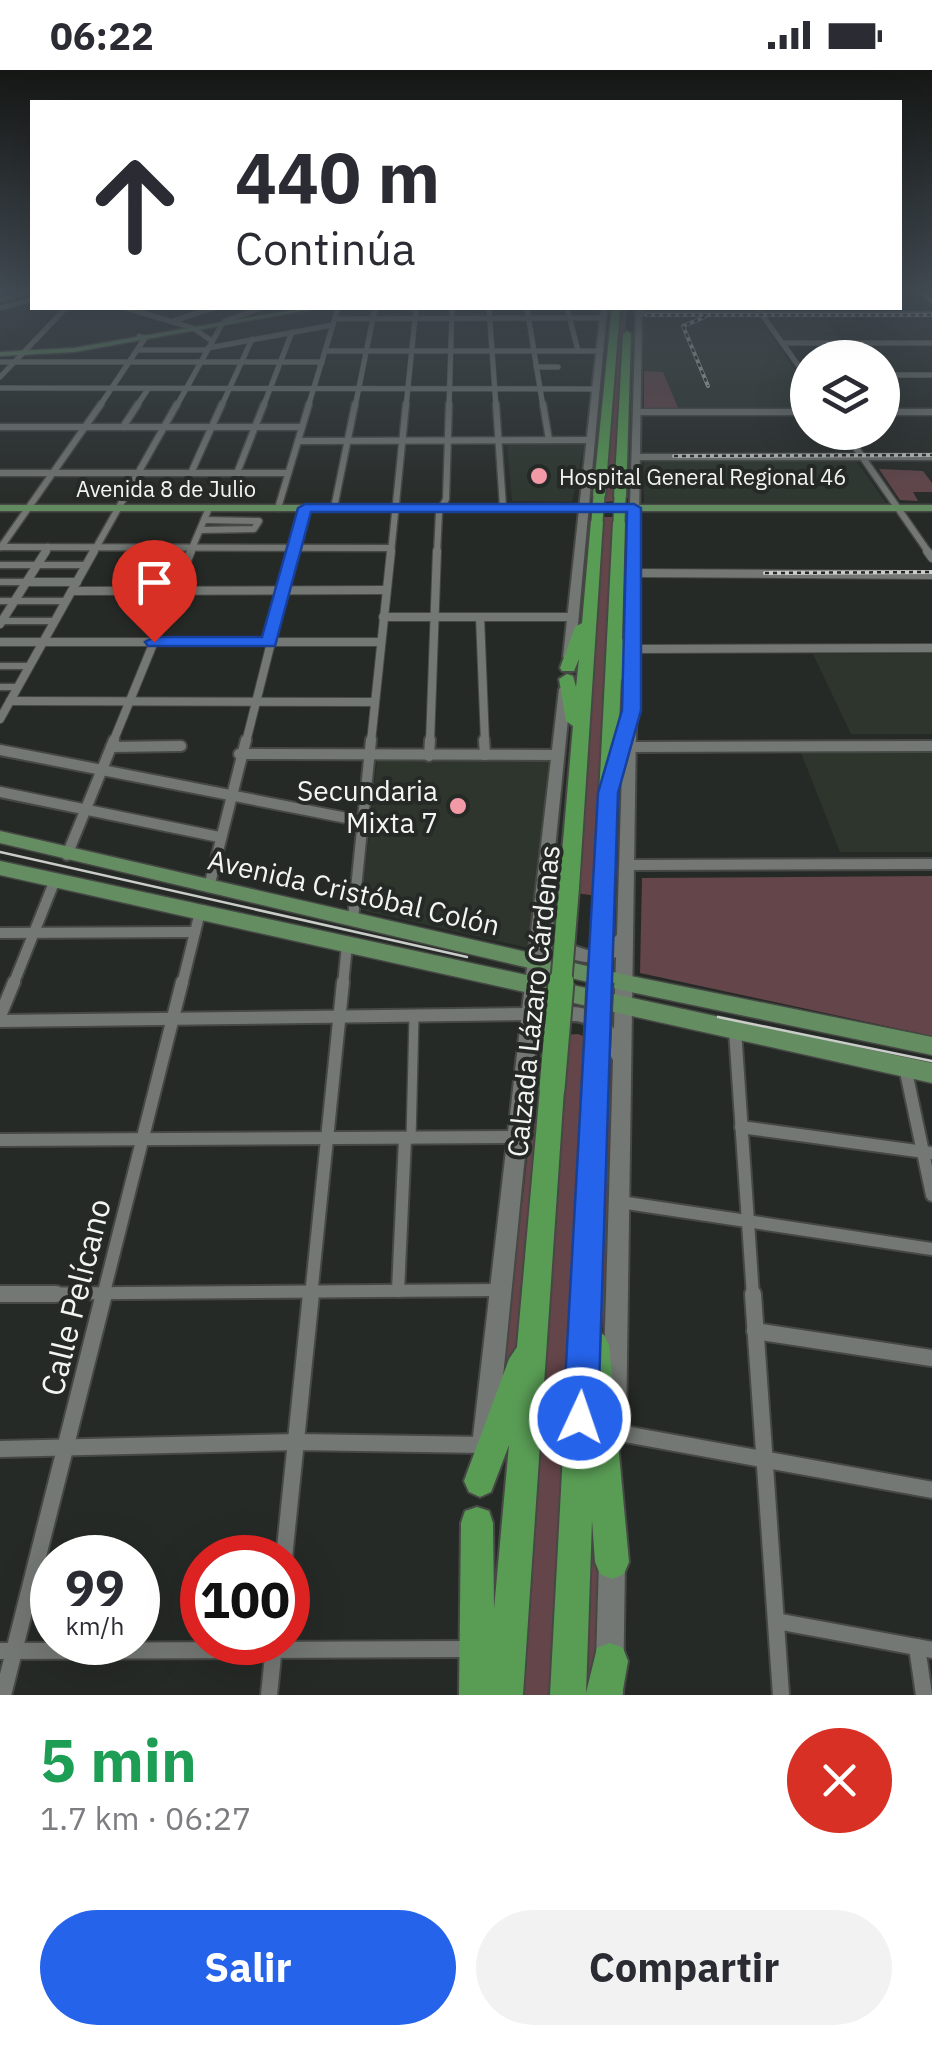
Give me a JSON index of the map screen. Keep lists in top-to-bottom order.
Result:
{
  "streets": {
    "highway": ["Calzada Lázaro Cárdenas"],
    "main road": ["Avenida 8 de Julio", "Avenida Cristóbal Colón"],
    "street": ["Calle Pelícano"]
  },
  "crossings": [
    ["Avenida 8 de Julio", "Calzada Lázaro Cárdenas"],
    ["Avenida Cristóbal Colón", "Calzada Lázaro Cárdenas"],
    ["Avenida Cristóbal Colón", "Calle Pelícano"]
  ],
  "places": ["Hospital General Regional 46", "Secundaria Mixta 7"],
  "page": {
    "status": "06:22",
    "turn": ["440 m", "Continúa"],
    "speed": "99 km/h",
    "limit": "100",
    "heading": ["5 min", "1.7 km · 06:27"],
    "buttons": ["Salir", "Compartir"]
  }
}
